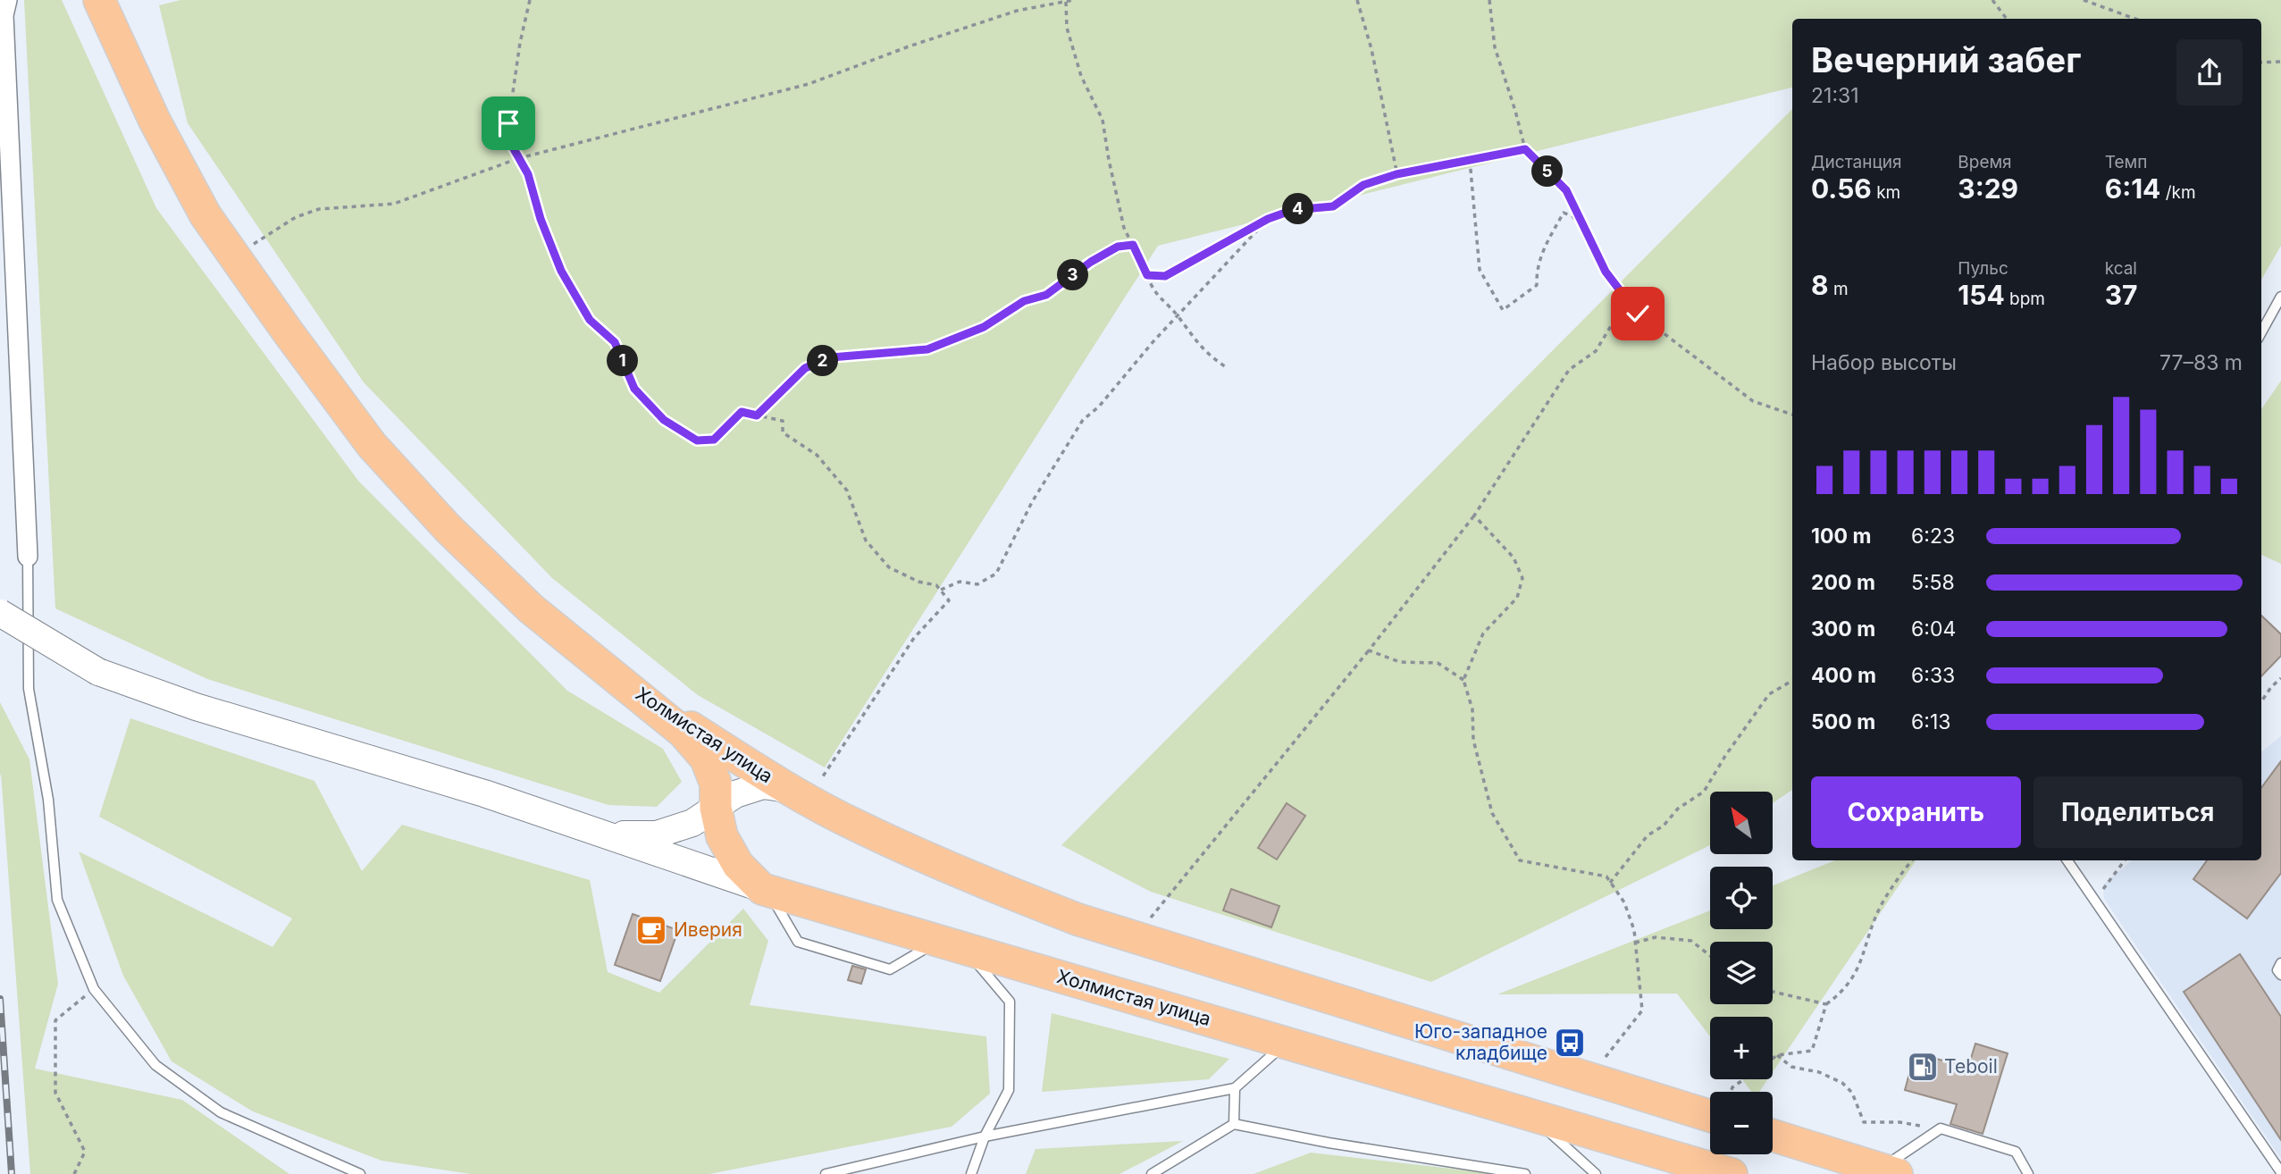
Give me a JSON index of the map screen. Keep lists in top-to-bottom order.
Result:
{
  "streets": {
    "highway": ["Холмистая улица"]
  },
  "places": {
    "cafe": ["Иверия"],
    "bus stop": ["Юго-западное кладбище"],
    "fuel station": ["Teboil"]
  },
  "north": "top left",
  "page": {
    "heading": ["Вечерний забег", "21:31"],
    "stats": [
      ["Дистанция", "0.56 km"],
      ["Время", "3:29"],
      ["Темп", "6:14 /km"],
      ["8 m"],
      ["Пульс", "154 bpm"],
      ["kcal", "37"]
    ],
    "pins": [
      "5",
      "4",
      "3",
      "1",
      "2"
    ],
    "chart": ["Набор высоты", "77–83 m"],
    "list": [
      {
        "name": "100 m",
        "note": "6:23"
      },
      {
        "name": "200 m",
        "note": "5:58"
      },
      {
        "name": "300 m",
        "note": "6:04"
      },
      {
        "name": "400 m",
        "note": "6:33"
      },
      {
        "name": "500 m",
        "note": "6:13"
      }
    ],
    "buttons": ["Сохранить", "Поделиться"],
    "map_buttons": ["+", "−"]
  }
}
